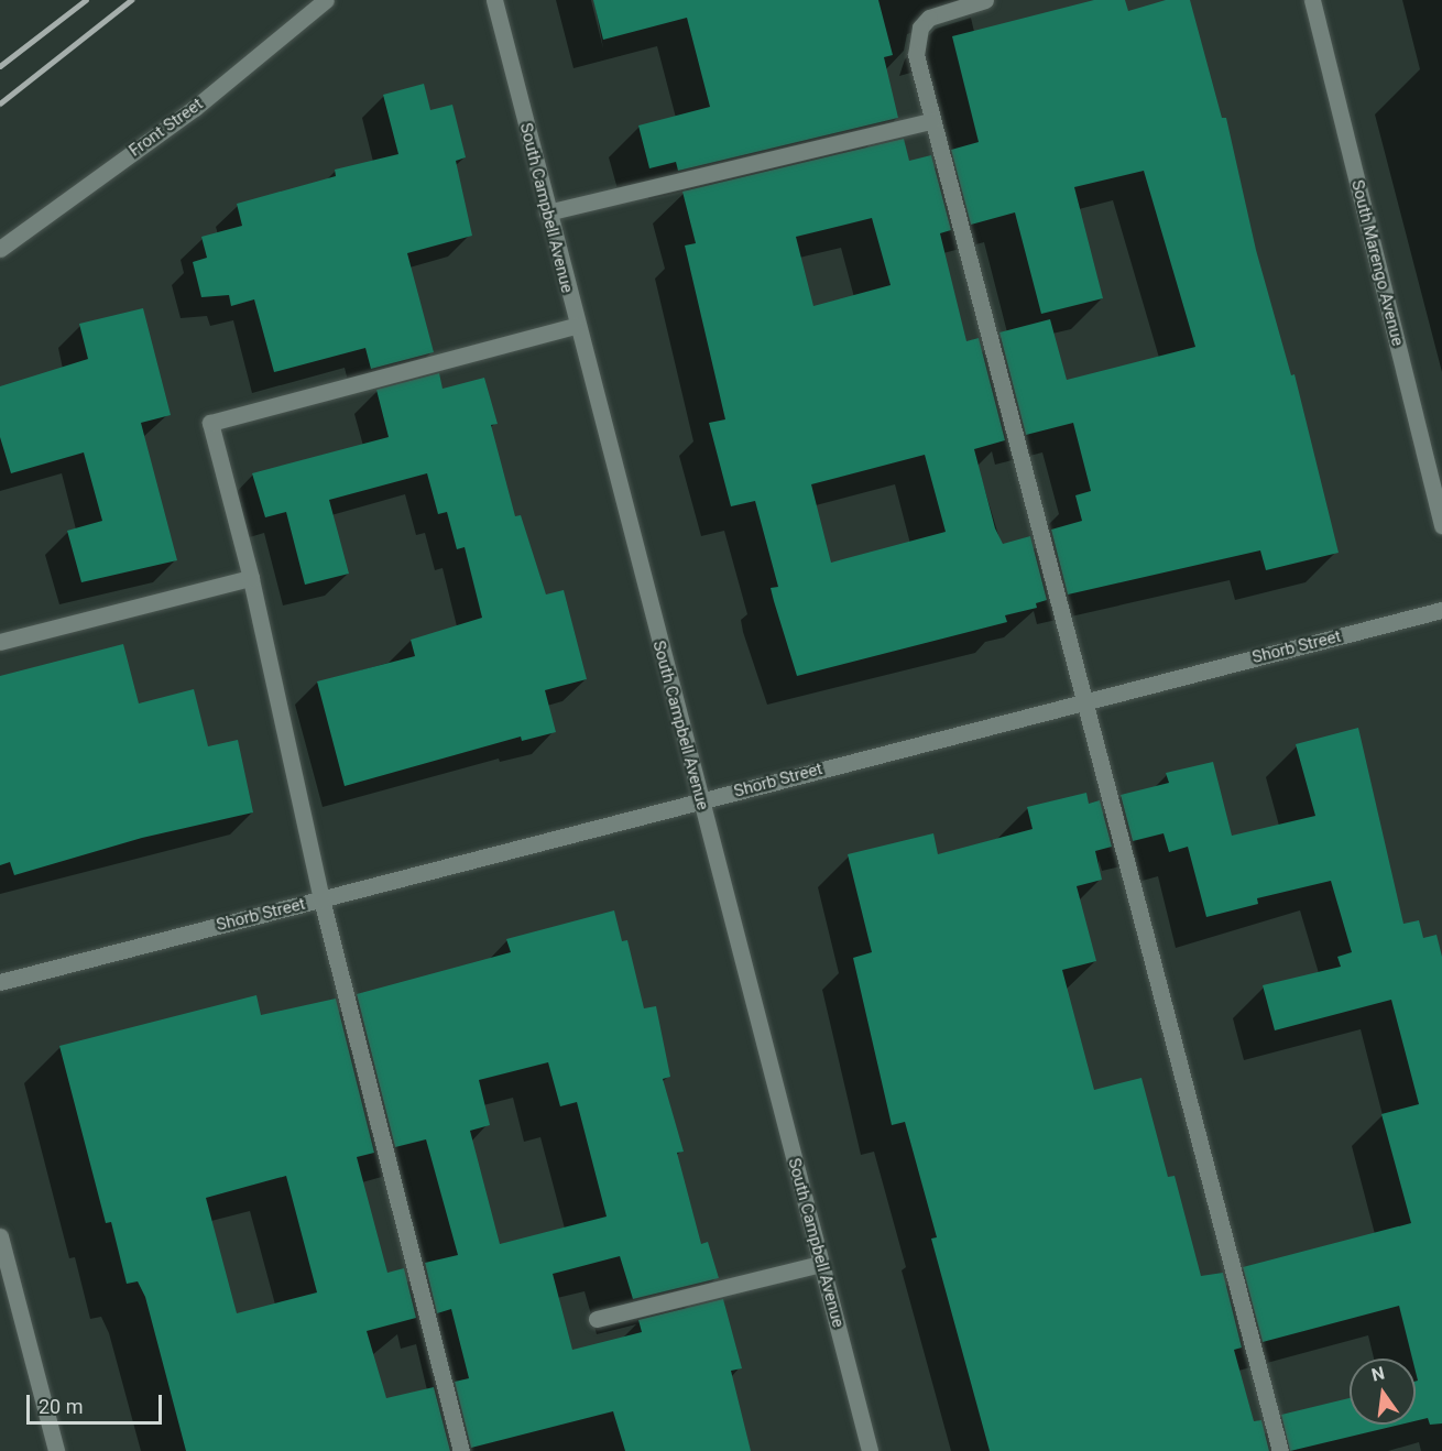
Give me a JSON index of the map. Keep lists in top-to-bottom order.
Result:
{
  "streets": {
    "street": [
      "Front Street",
      "South Campbell Avenue",
      "South Marengo Avenue",
      "Shorb Street"
    ]
  },
  "crossings": [
    ["South Campbell Avenue", "Shorb Street"]
  ],
  "scale_bar": "20 m",
  "north": "top"
}
